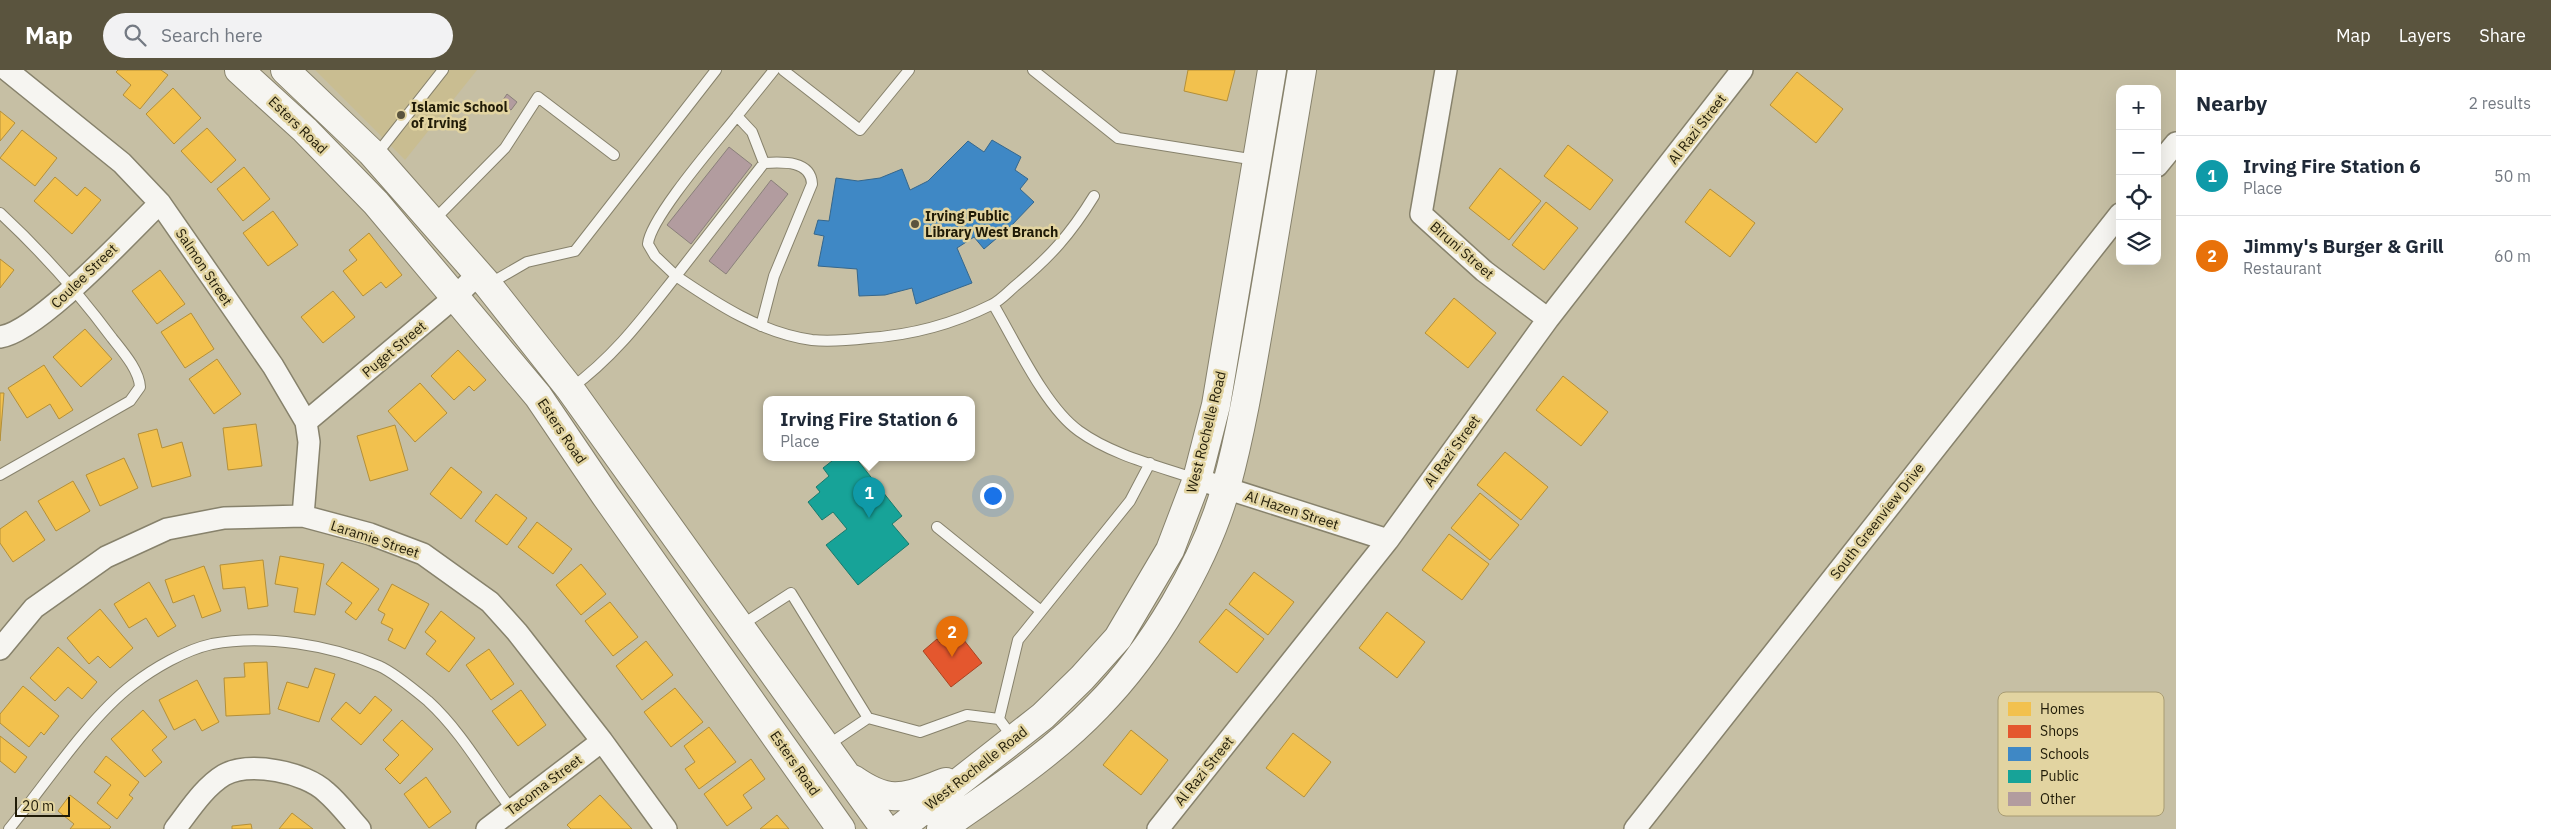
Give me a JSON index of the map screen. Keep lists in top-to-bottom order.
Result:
{
  "streets": {
    "main road": ["Esters Road", "West Rochelle Road"],
    "street": [
      "Al Razi Street",
      "Biruni Street",
      "Salmon Street",
      "Coulee Street",
      "Puget Street",
      "Al Hazen Street",
      "South Greenview Drive",
      "Laramie Street",
      "Tacoma Street"
    ]
  },
  "crossings": [
    ["Esters Road", "Puget Street"],
    ["Al Razi Street", "Biruni Street"],
    ["Al Razi Street", "Al Hazen Street"],
    ["Salmon Street", "Coulee Street"],
    ["Salmon Street", "Puget Street"],
    ["Salmon Street", "Laramie Street"],
    ["West Rochelle Road", "Al Hazen Street"],
    ["Laramie Street", "Tacoma Street"]
  ],
  "places": ["Islamic School of Irving", "Irving Public Library West Branch"],
  "legend": [
    "Homes",
    "Shops",
    "Schools",
    "Public",
    "Other"
  ],
  "scale_bar": "20 m",
  "page": {
    "header": "Map",
    "search": "Search here",
    "nav": ["Map", "Layers", "Share"],
    "heading": ["Nearby", "2 results"],
    "map_buttons": ["+", "−"],
    "list": [
      {
        "mark": "1",
        "name": "Irving Fire Station 6",
        "note": "Place",
        "value": "50 m"
      },
      {
        "mark": "2",
        "name": "Jimmy's Burger & Grill",
        "note": "Restaurant",
        "value": "60 m"
      }
    ],
    "popup": ["Irving Fire Station 6", "Place"],
    "pins": ["1", "2"],
    "scale": "20 m"
  }
}
